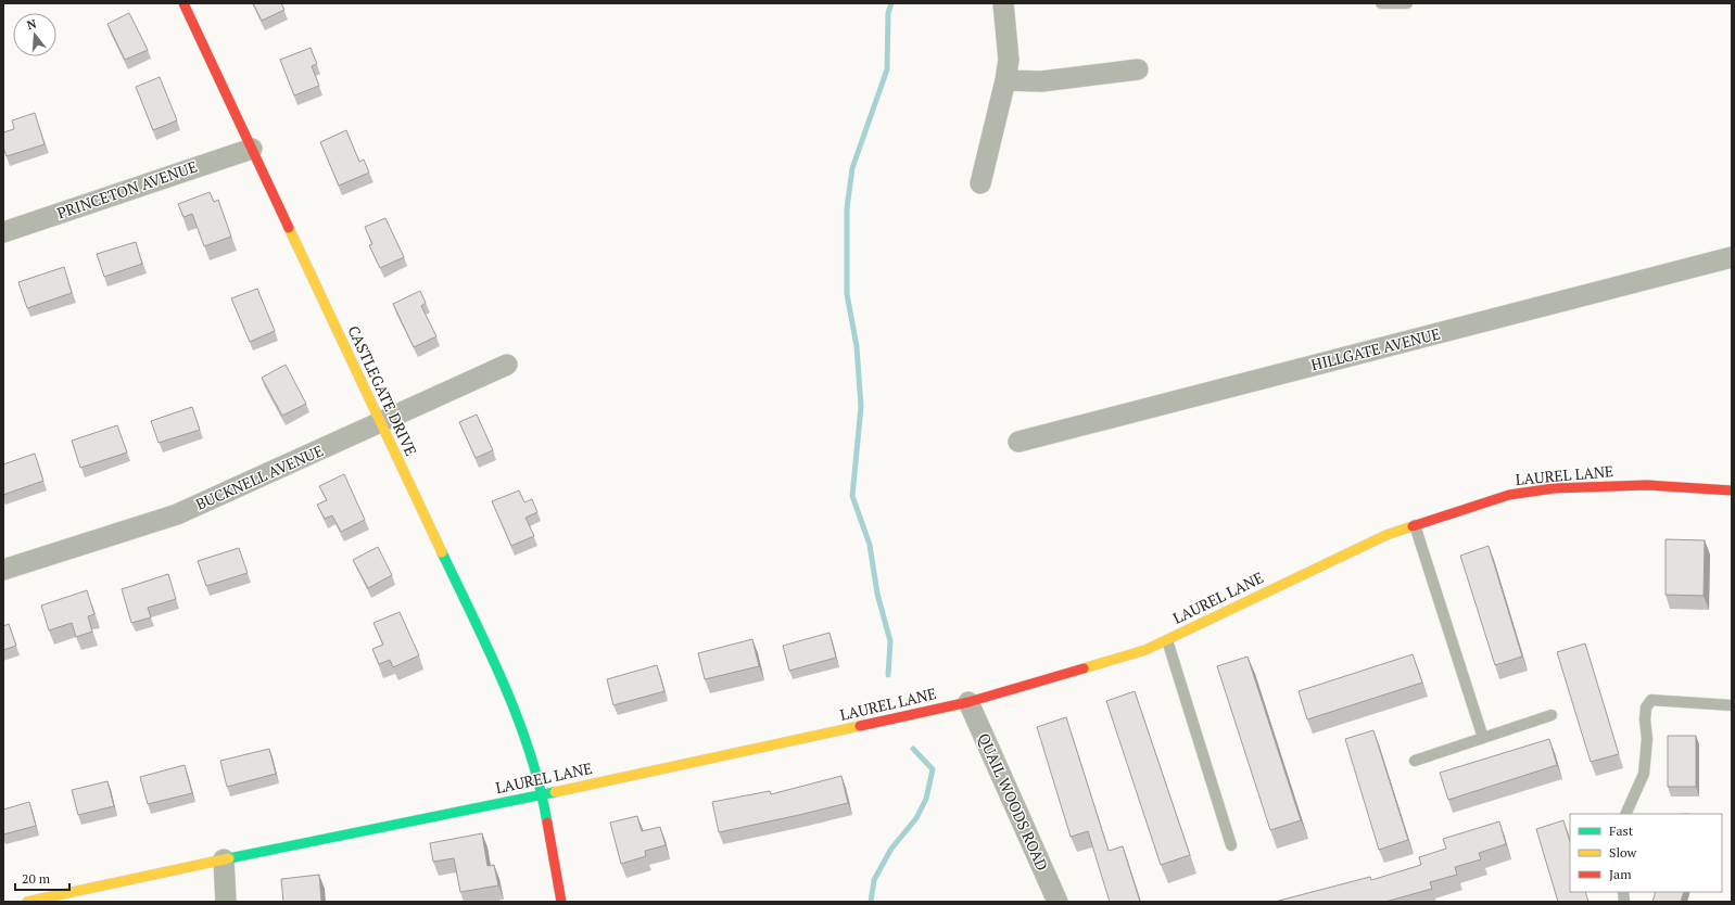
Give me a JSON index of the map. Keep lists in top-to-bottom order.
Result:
{
  "streets": {
    "street": [
      "PRINCETON AVENUE",
      "HILLGATE AVENUE",
      "CASTLEGATE DRIVE",
      "LAUREL LANE",
      "BUCKNELL AVENUE",
      "QUAIL WOODS ROAD"
    ]
  },
  "crossings": [
    ["PRINCETON AVENUE", "CASTLEGATE DRIVE"],
    ["CASTLEGATE DRIVE", "LAUREL LANE"],
    ["CASTLEGATE DRIVE", "BUCKNELL AVENUE"],
    ["LAUREL LANE", "QUAIL WOODS ROAD"]
  ],
  "legend": ["Fast", "Slow", "Jam"],
  "scale_bar": "20 m",
  "north": "top"
}
